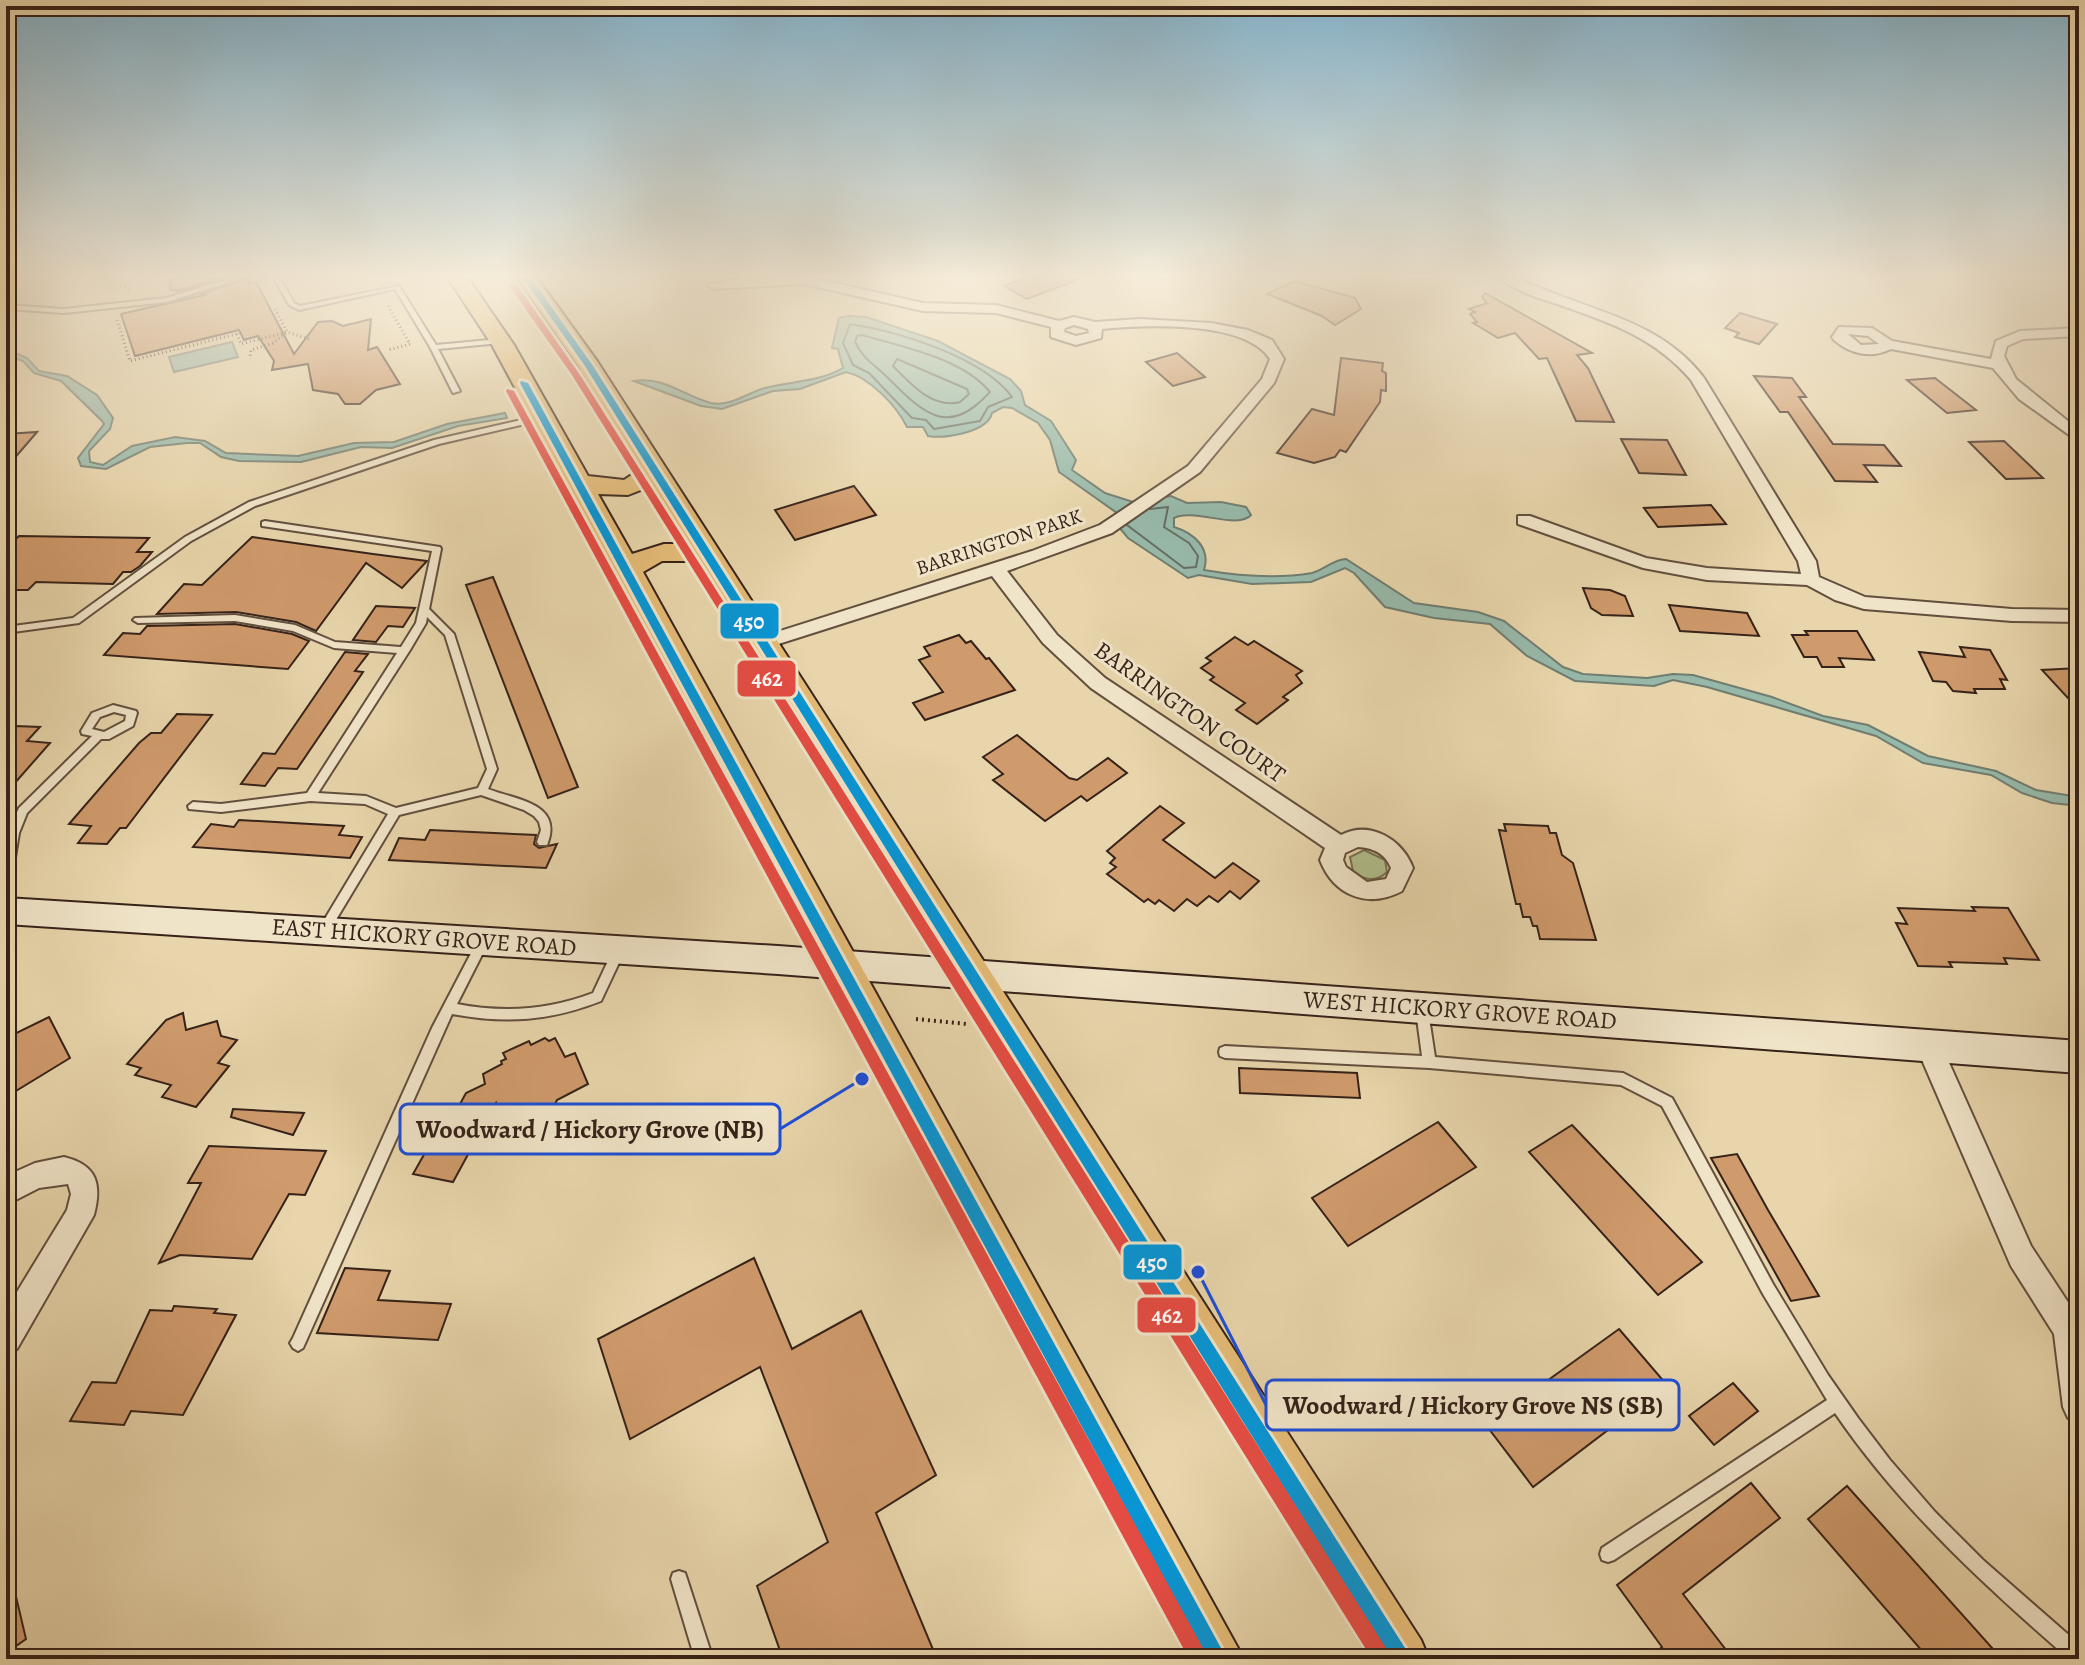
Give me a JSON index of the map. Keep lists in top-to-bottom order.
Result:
{
  "streets": {
    "street": [
      "BARRINGTON PARK",
      "BARRINGTON COURT",
      "EAST HICKORY GROVE ROAD",
      "WEST HICKORY GROVE ROAD"
    ]
  },
  "crossings": [
    ["BARRINGTON PARK", "BARRINGTON COURT"],
    ["EAST HICKORY GROVE ROAD", "WEST HICKORY GROVE ROAD"]
  ],
  "places": ["Woodward / Hickory Grove (NB)", "Woodward / Hickory Grove NS (SB)"],
  "lines": ["transit line 450", "transit line 462"]
}
